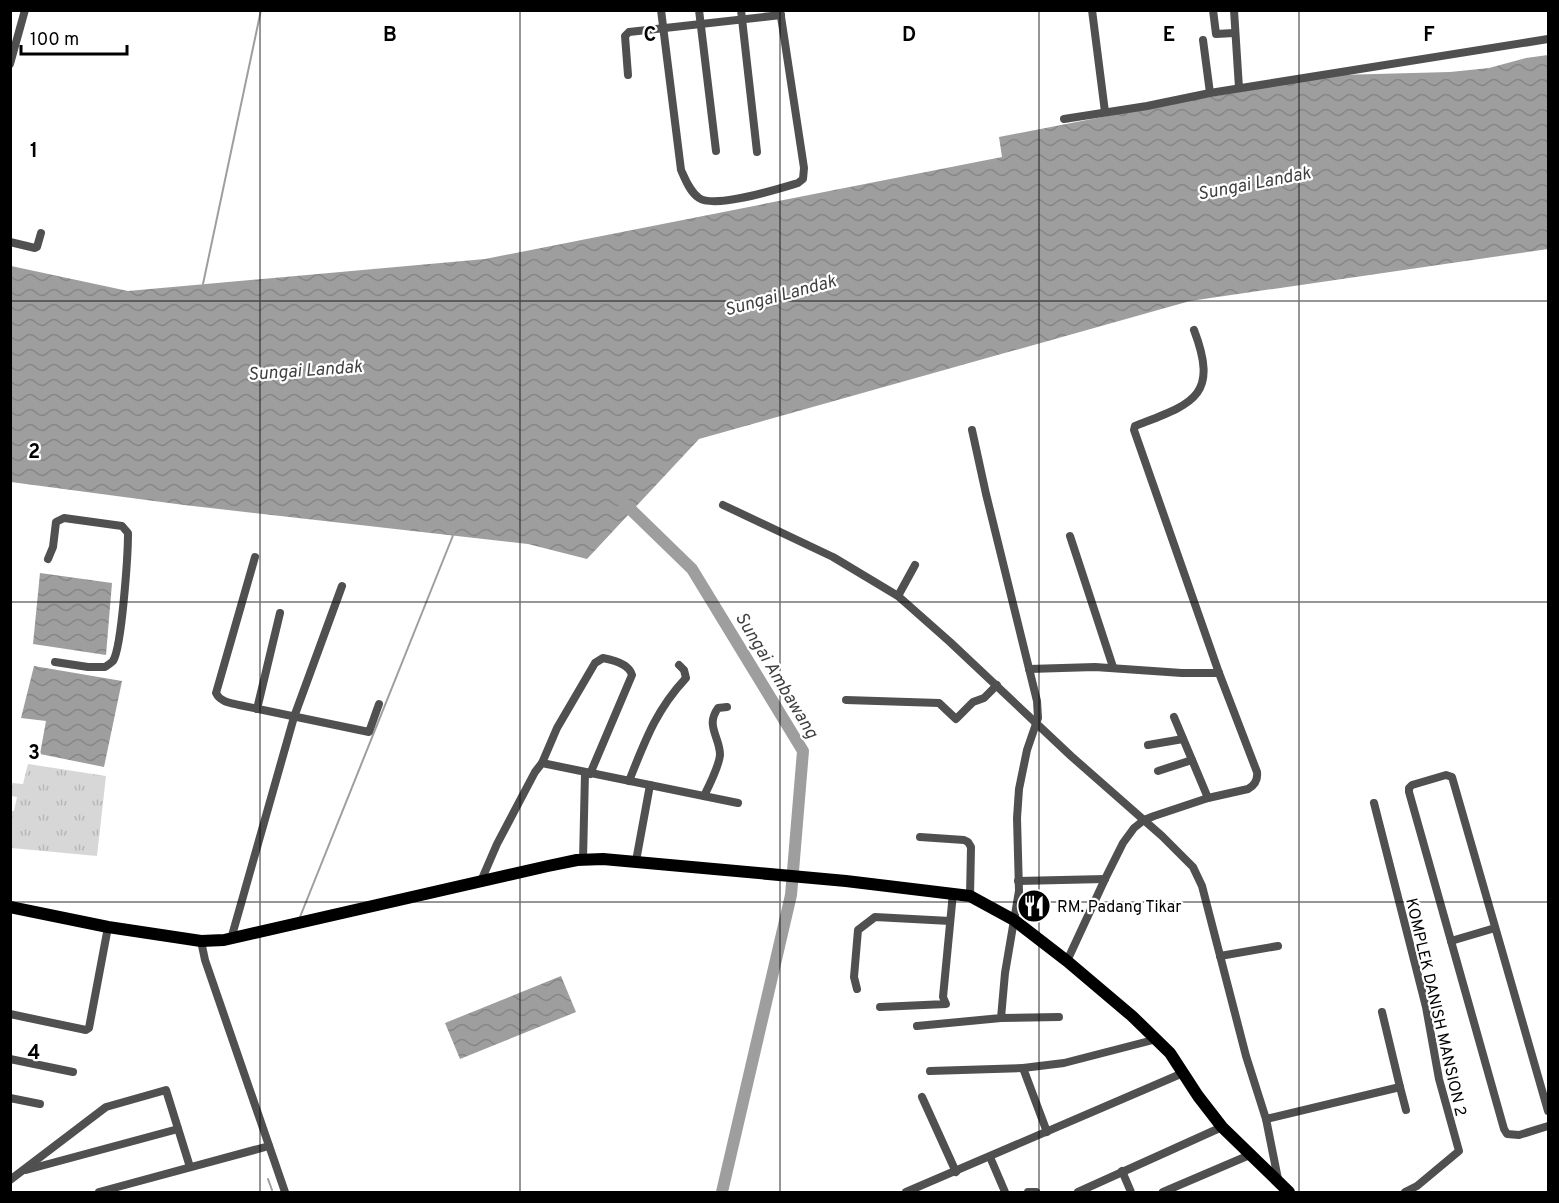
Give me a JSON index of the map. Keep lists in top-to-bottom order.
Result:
{
  "streets": {
    "street": ["KOMPLEK DANISH MANSION 2"]
  },
  "water": ["Sungai Landak", "Sungai Ambawang"],
  "places": {
    "restaurant": ["RM. Padang Tikar"]
  },
  "scale_bar": "100 m",
  "grid": {
    "columns": [
      "B",
      "C",
      "D",
      "E",
      "F"
    ],
    "rows": [
      "1",
      "2",
      "3",
      "4"
    ]
  }
}
